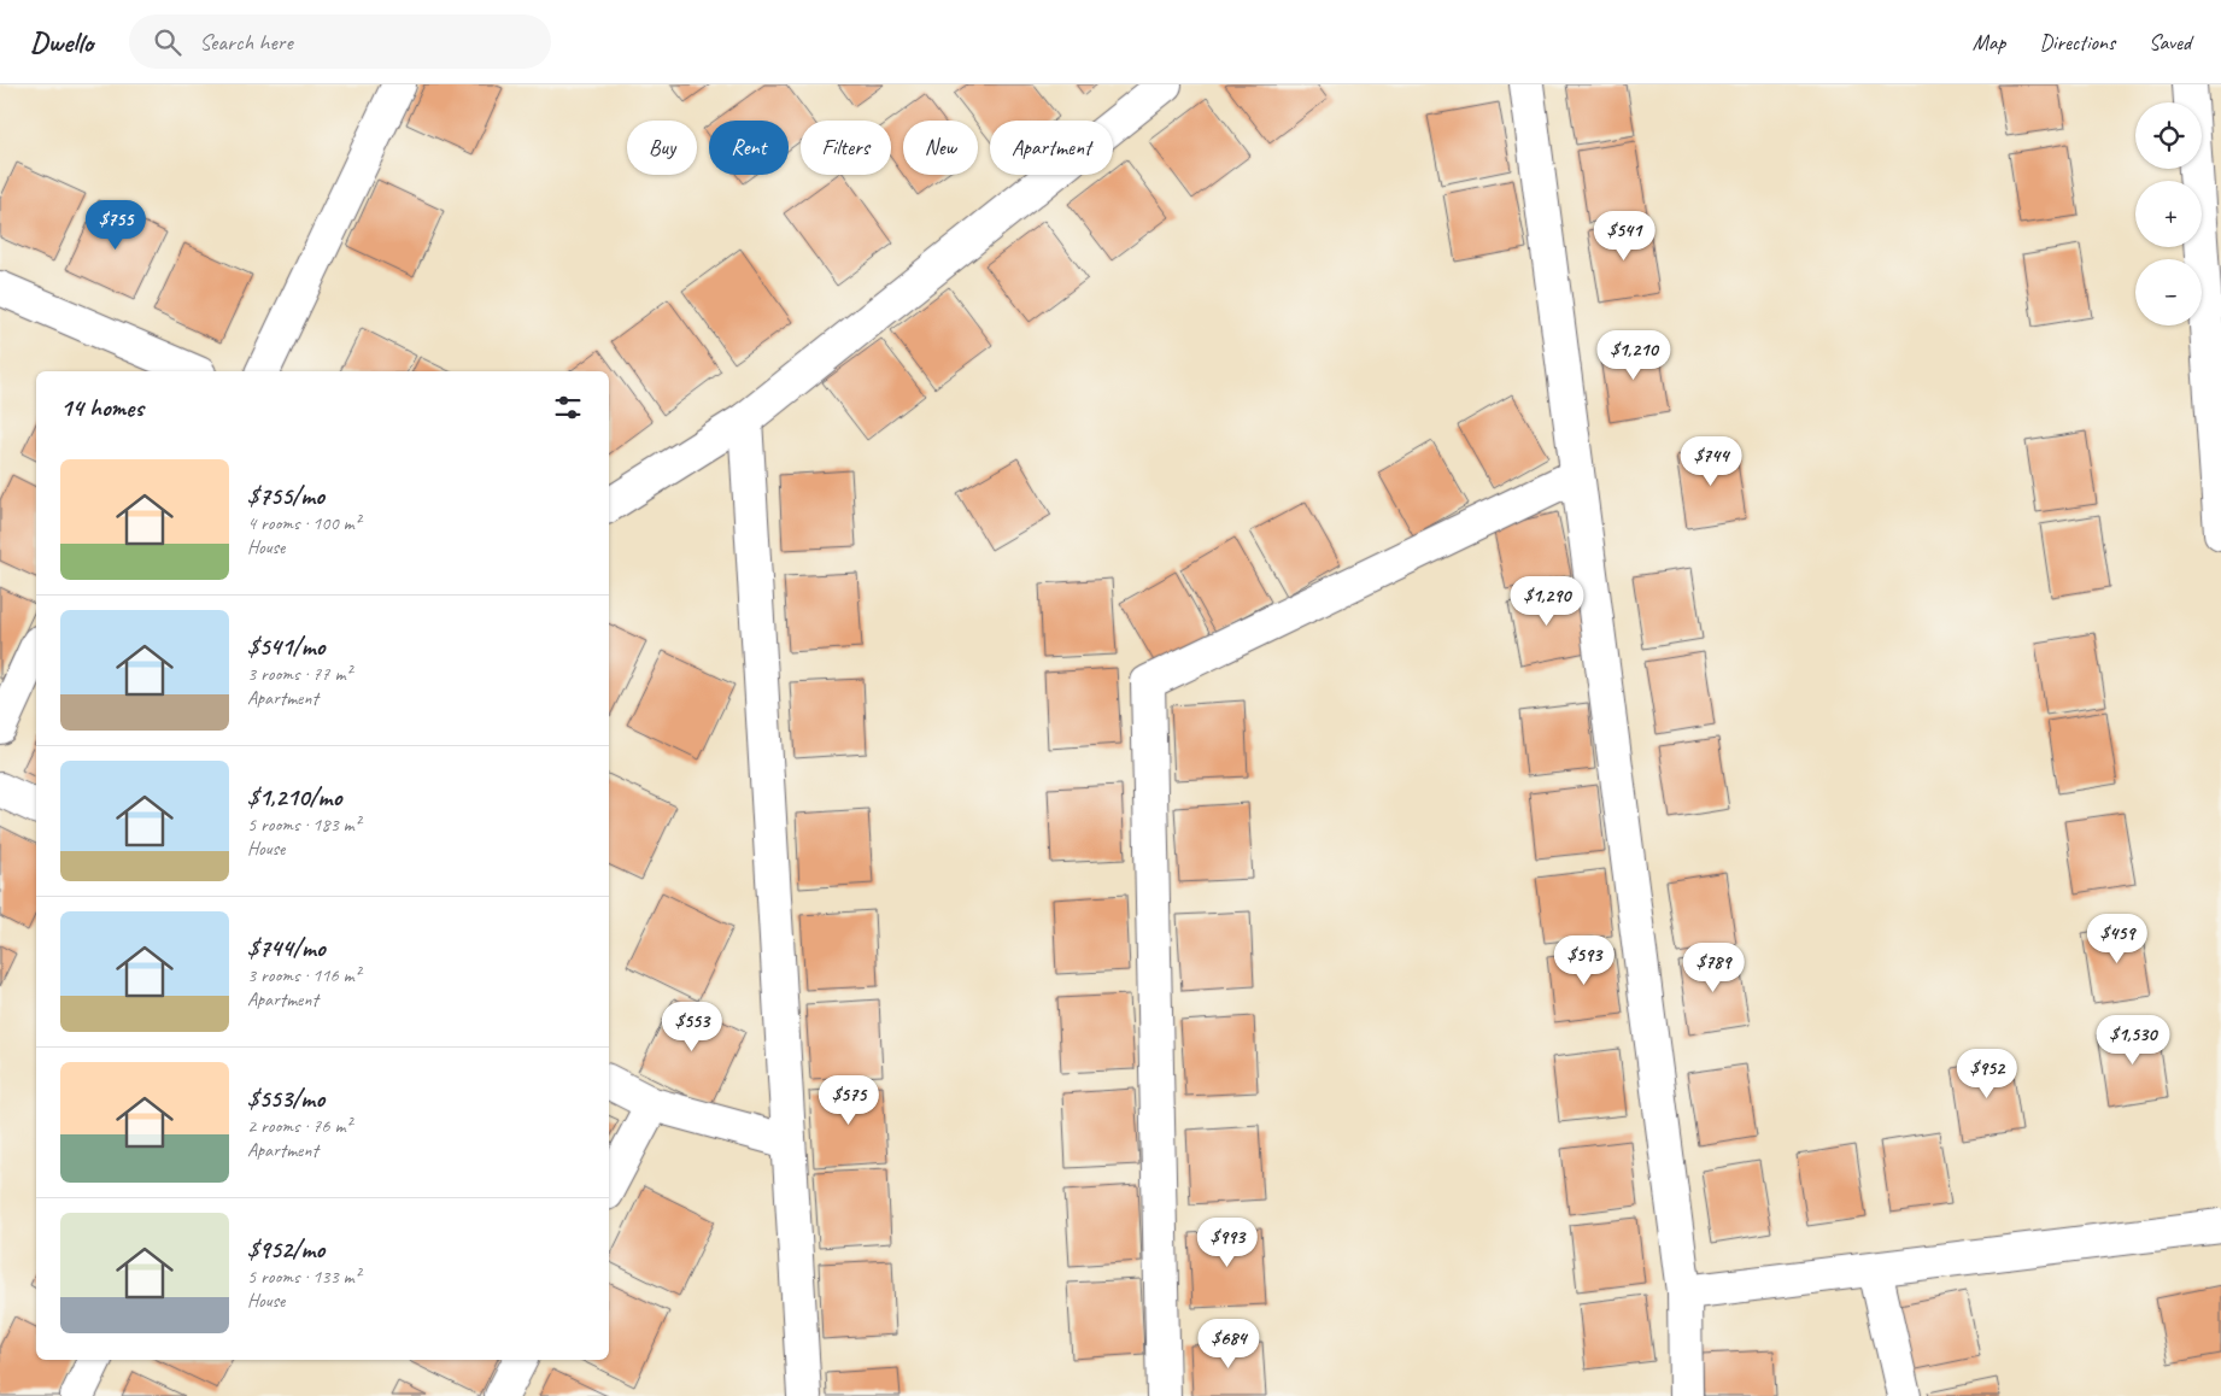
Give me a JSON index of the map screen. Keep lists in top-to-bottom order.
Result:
{
  "page": {
    "header": "Dwello",
    "search": "Search here",
    "nav": ["Map", "Directions", "Saved"],
    "map_buttons": ["+", "−"],
    "chip": [
      "Buy",
      "Rent",
      "Filters",
      "New",
      "Apartment"
    ],
    "price": [
      "$755",
      "$541",
      "$1,210",
      "$744",
      "$1,290",
      "$459",
      "$593",
      "$789",
      "$553",
      "$1,530",
      "$952",
      "$575",
      "$993",
      "$684"
    ],
    "heading": "14 homes",
    "list": [
      {
        "name": "$755/mo",
        "note": "4 rooms · 100 m² · House"
      },
      {
        "name": "$541/mo",
        "note": "3 rooms · 77 m² · Apartment"
      },
      {
        "name": "$1,210/mo",
        "note": "5 rooms · 183 m² · House"
      },
      {
        "name": "$744/mo",
        "note": "3 rooms · 116 m² · Apartment"
      },
      {
        "name": "$553/mo",
        "note": "2 rooms · 76 m² · Apartment"
      },
      {
        "name": "$952/mo",
        "note": "5 rooms · 133 m² · House"
      }
    ]
  }
}
